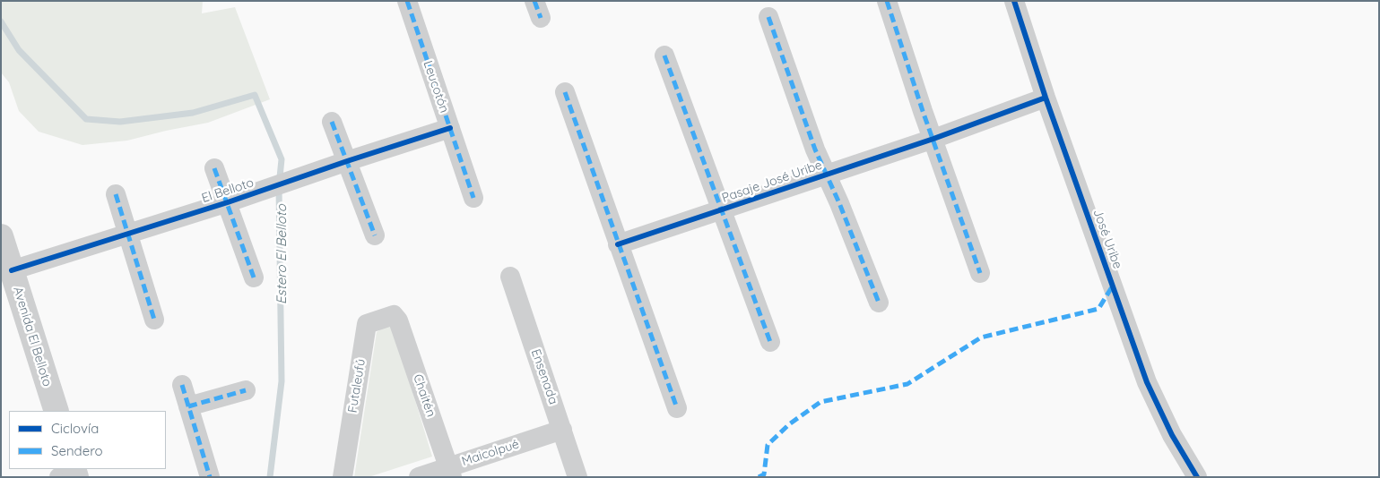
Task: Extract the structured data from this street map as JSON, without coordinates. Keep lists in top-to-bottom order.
{
  "streets": {
    "street": [
      "Leucotón",
      "Pasaje José Uribe",
      "El Belloto",
      "José Uribe",
      "Avenida El Belloto",
      "Ensenada",
      "Futaleufú",
      "Chaitén",
      "Maicolpué"
    ]
  },
  "crossings": [
    ["Leucotón", "El Belloto"],
    ["Pasaje José Uribe", "José Uribe"],
    ["El Belloto", "Avenida El Belloto"],
    ["Ensenada", "Maicolpué"],
    ["Futaleufú", "Chaitén"],
    ["Chaitén", "Maicolpué"]
  ],
  "water": ["Estero El Belloto"],
  "legend": ["Ciclovía", "Sendero"]
}
